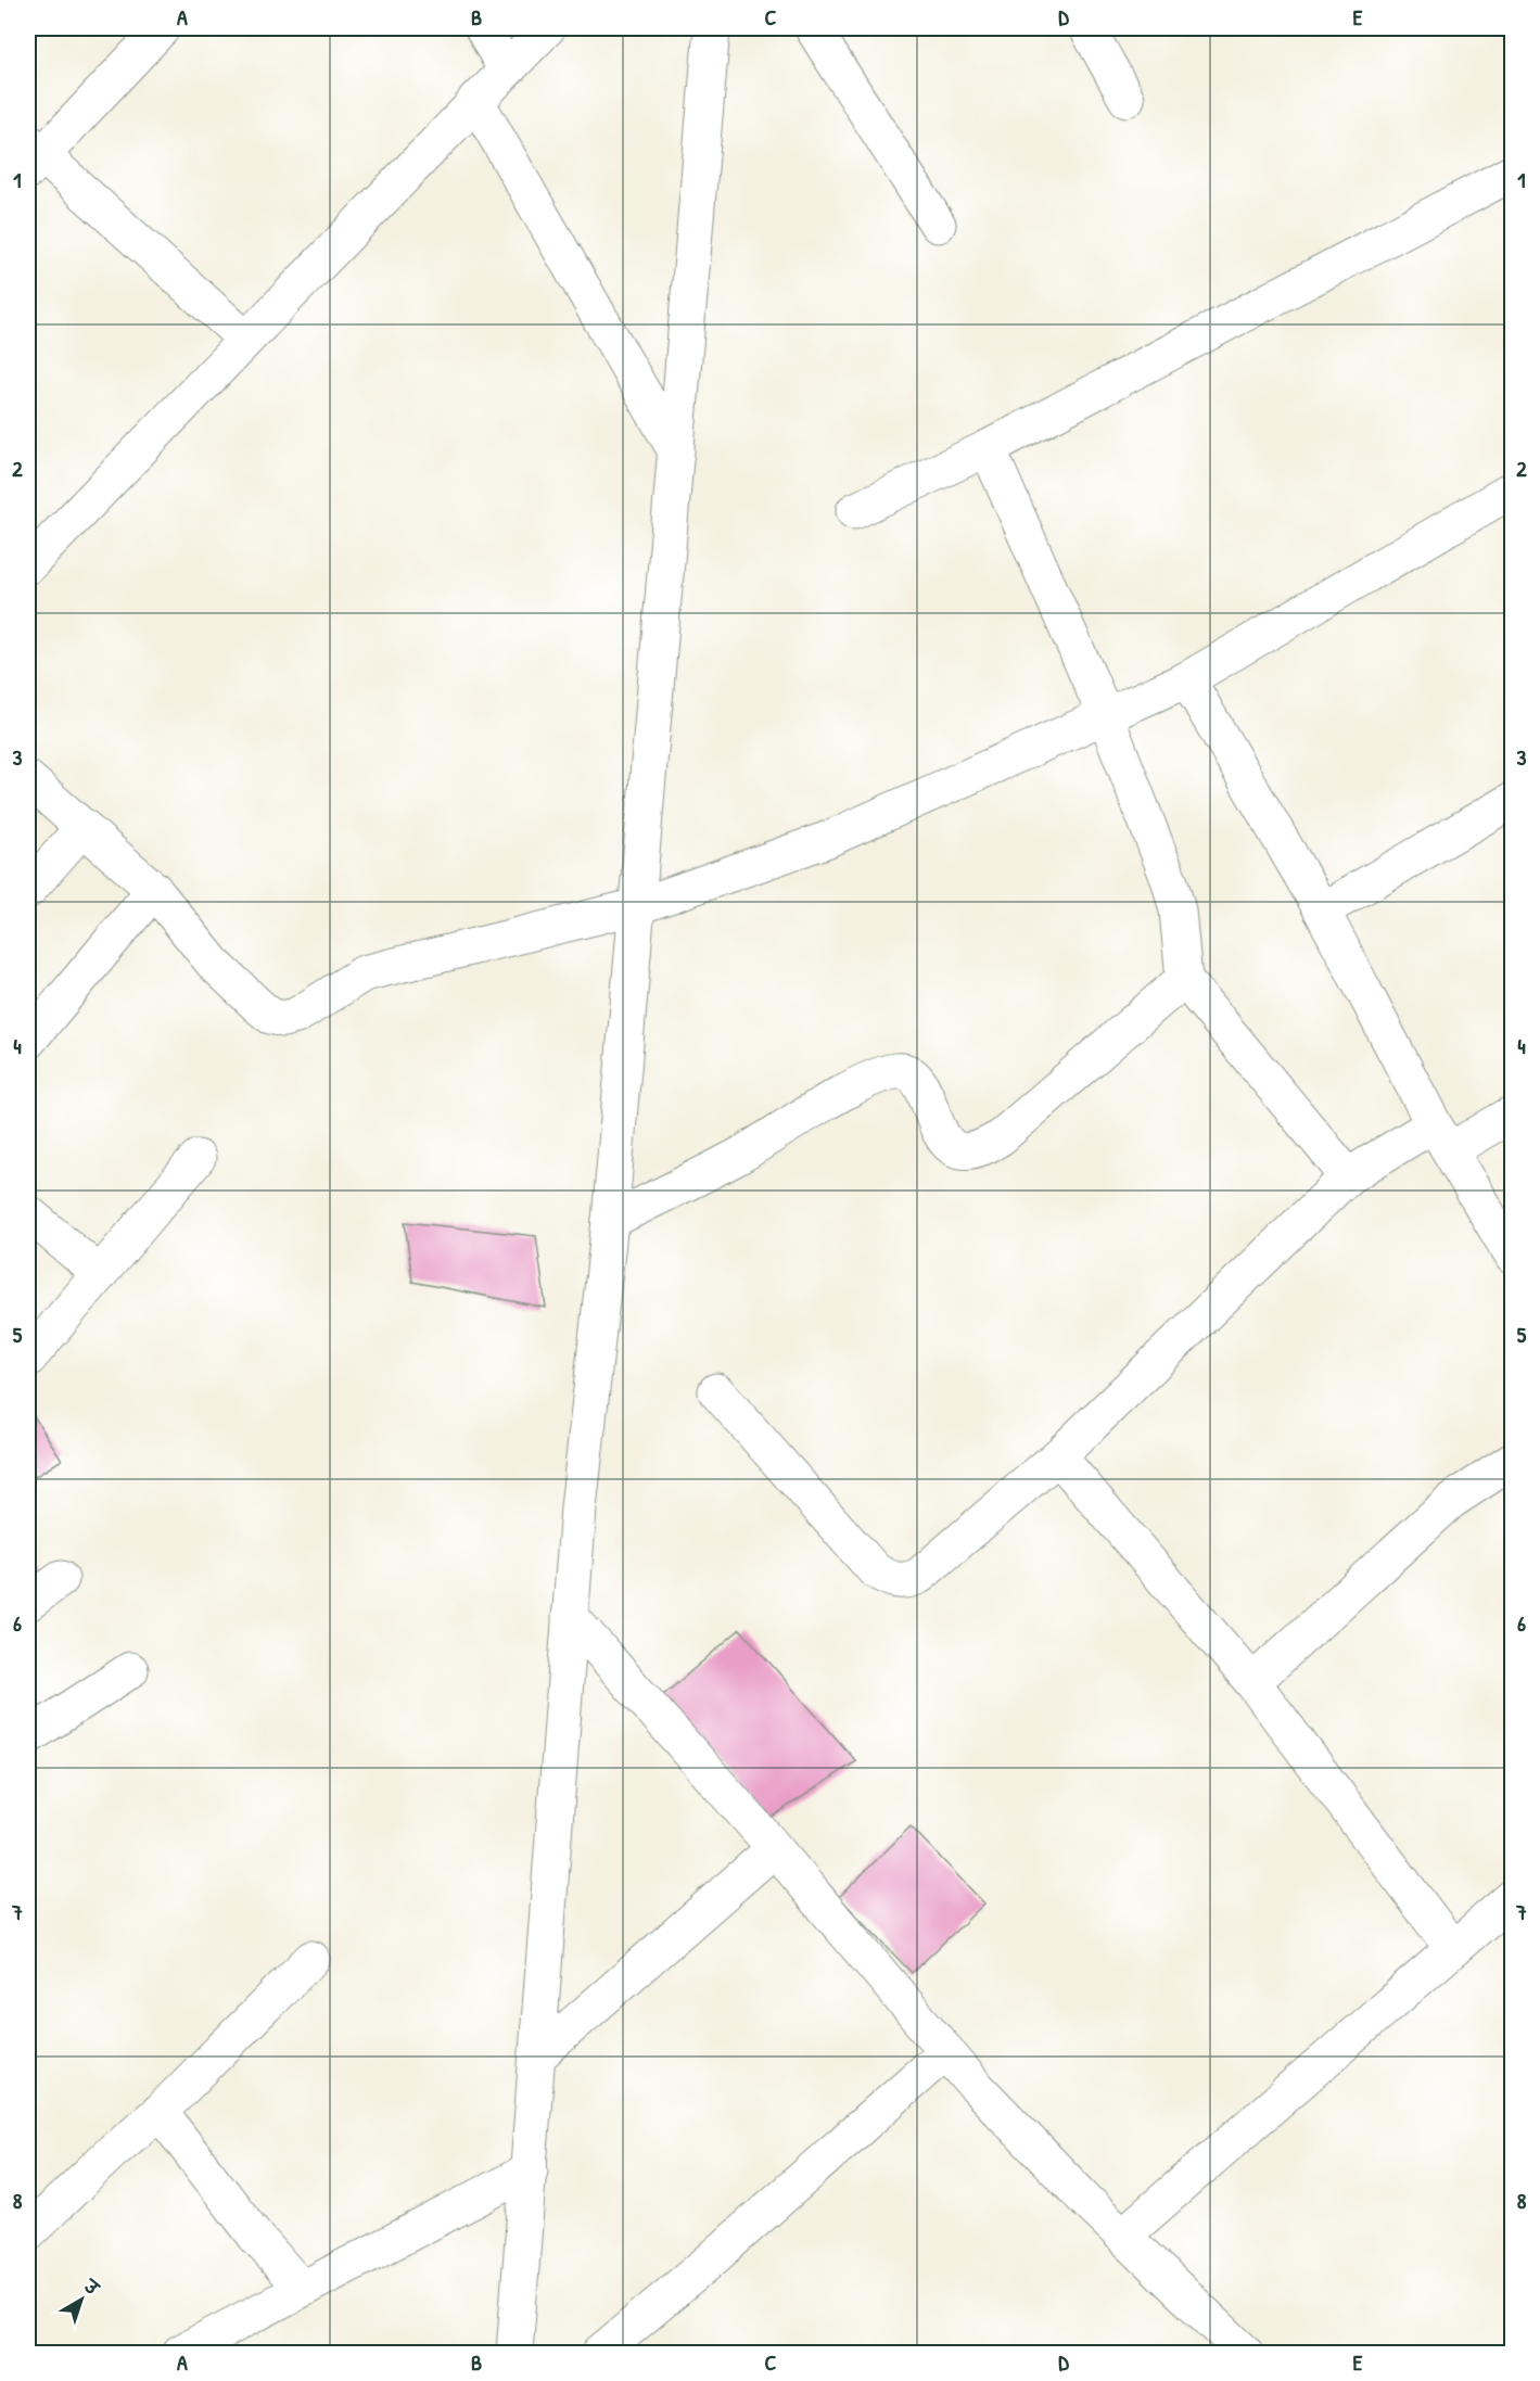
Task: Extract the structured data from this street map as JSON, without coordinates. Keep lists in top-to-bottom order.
{
  "north": "top right",
  "grid": {
    "columns": [
      "A",
      "B",
      "C",
      "D",
      "E"
    ],
    "rows": [
      "1",
      "2",
      "3",
      "4",
      "5",
      "6",
      "7",
      "8"
    ]
  }
}
